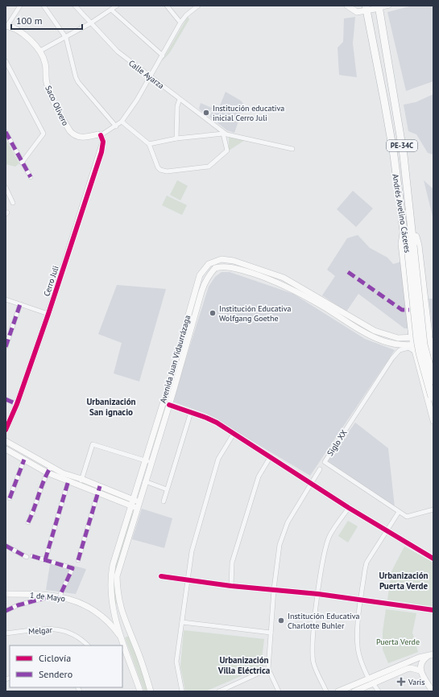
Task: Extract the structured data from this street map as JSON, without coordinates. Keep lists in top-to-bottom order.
{
  "streets": {
    "highway": ["PE-34C", "Andrés Avelino Cáceres"],
    "main road": [
      "Saco Olivero",
      "Cerro Juli",
      "Avenida Juan Vidaurrázaga",
      "1 de Mayo"
    ],
    "street": ["Calle Ayarza", "Siglo XX", "Melgar"]
  },
  "crossings": [
    ["Saco Olivero", "Cerro Juli"],
    ["Avenida Juan Vidaurrázaga", "Siglo XX"],
    ["Avenida Juan Vidaurrázaga", "1 de Mayo"]
  ],
  "districts": ["Urbanización San ignacio", "Urbanización Puerta Verde", "Urbanización Villa Eléctrica"],
  "parks": ["Puerta Verde"],
  "places": {
    "other": ["Institución educativa inicial Cerro Juli", "Institución Educativa Wolfgang Goethe", "Institución Educativa Charlotte Buhler"],
    "health": ["Varis"]
  },
  "legend": ["Ciclovía", "Sendero"],
  "scale_bar": "100 m"
}
